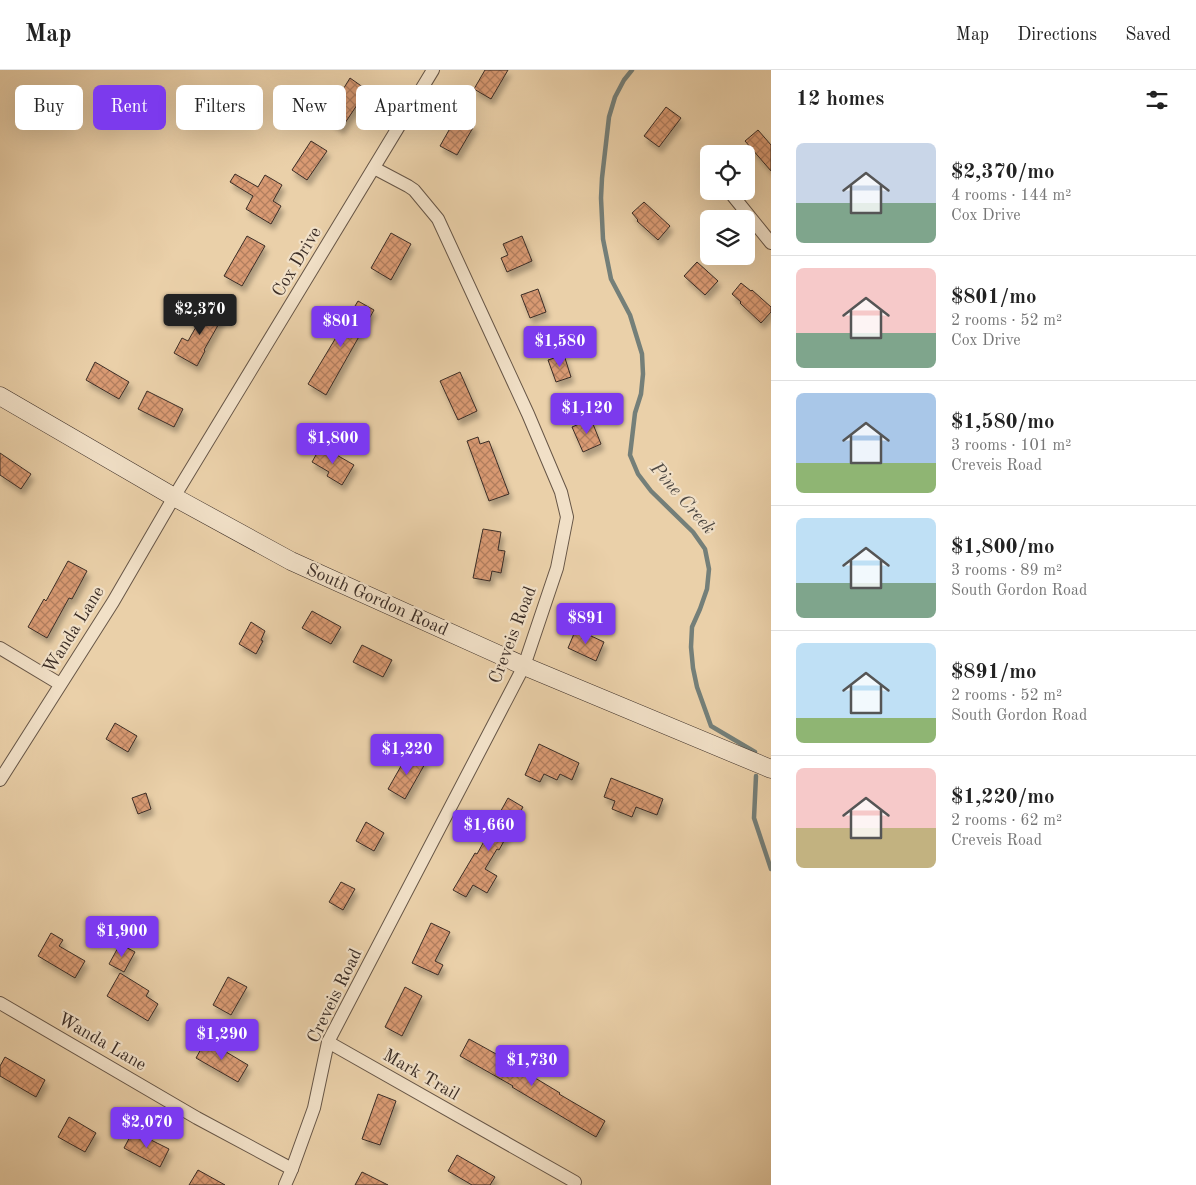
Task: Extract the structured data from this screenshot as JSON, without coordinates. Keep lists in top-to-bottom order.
{
  "streets": {
    "street": [
      "Cox Drive",
      "South Gordon Road",
      "Wanda Lane",
      "Creveis Road",
      "Mark Trail"
    ]
  },
  "crossings": [
    ["Cox Drive", "South Gordon Road"],
    ["Cox Drive", "Wanda Lane"],
    ["Cox Drive", "Creveis Road"],
    ["South Gordon Road", "Wanda Lane"],
    ["South Gordon Road", "Creveis Road"],
    ["Wanda Lane", "Creveis Road"],
    ["Creveis Road", "Mark Trail"]
  ],
  "water": ["Pine Creek"],
  "page": {
    "header": "Map",
    "nav": ["Map", "Directions", "Saved"],
    "heading": "12 homes",
    "chip": [
      "Buy",
      "Rent",
      "Filters",
      "New",
      "Apartment"
    ],
    "list": [
      {
        "name": "$2,370/mo",
        "note": "4 rooms · 144 m² · Cox Drive"
      },
      {
        "name": "$801/mo",
        "note": "2 rooms · 52 m² · Cox Drive"
      },
      {
        "name": "$1,580/mo",
        "note": "3 rooms · 101 m² · Creveis Road"
      },
      {
        "name": "$1,800/mo",
        "note": "3 rooms · 89 m² · South Gordon Road"
      },
      {
        "name": "$891/mo",
        "note": "2 rooms · 52 m² · South Gordon Road"
      },
      {
        "name": "$1,220/mo",
        "note": "2 rooms · 62 m² · Creveis Road"
      }
    ],
    "price": [
      "$2,370",
      "$801",
      "$1,580",
      "$1,120",
      "$1,800",
      "$891",
      "$1,220",
      "$1,660",
      "$1,900",
      "$1,290",
      "$1,730",
      "$2,070"
    ]
  }
}
